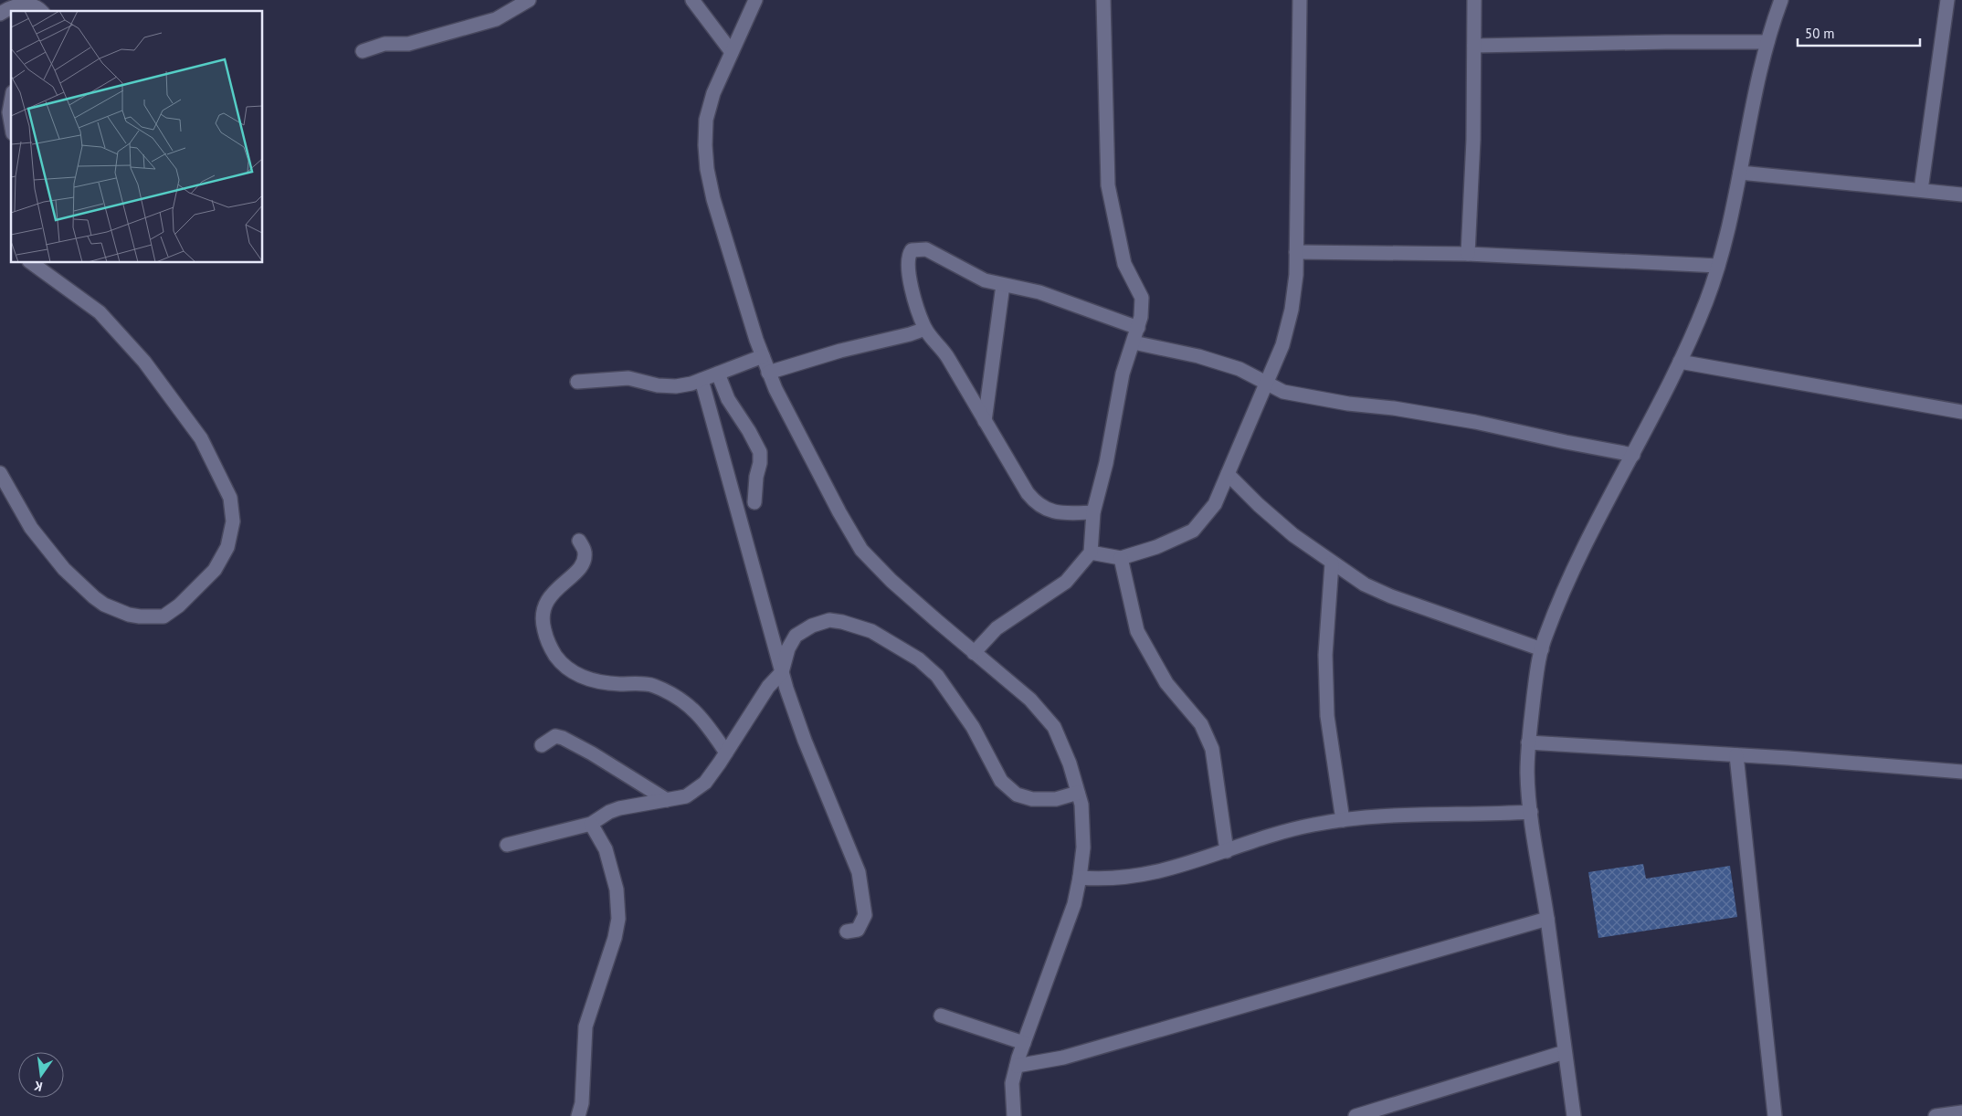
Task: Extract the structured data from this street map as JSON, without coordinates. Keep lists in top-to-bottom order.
{
  "scale_bar": "50 m",
  "north": "bottom"
}
